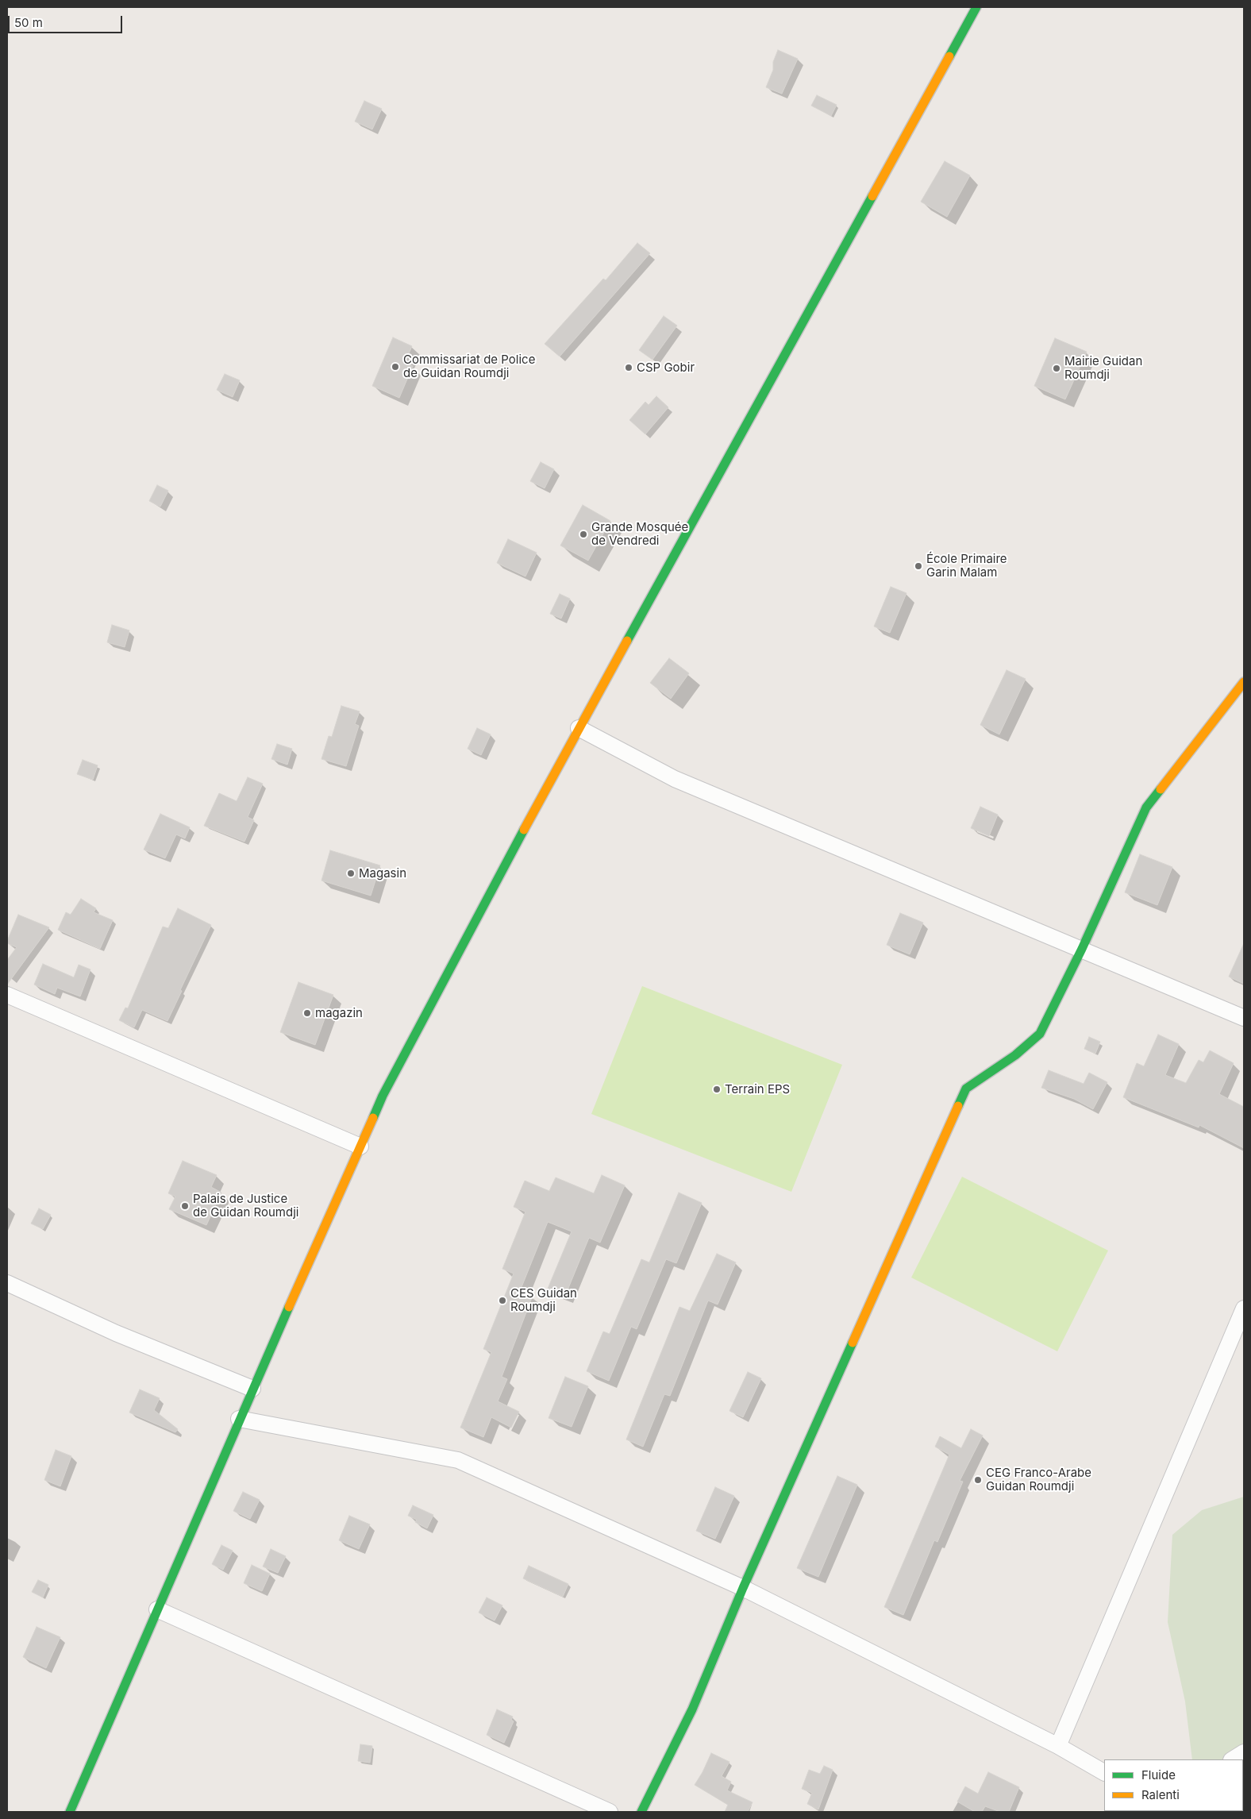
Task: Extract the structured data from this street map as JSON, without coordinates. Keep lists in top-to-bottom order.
{
  "places": [
    "Commissariat de Police de Guidan Roumdji",
    "CSP Gobir",
    "Mairie Guidan Roumdji",
    "Grande Mosquée de Vendredi",
    "École Primaire Garin Malam",
    "Magasin",
    "magazin",
    "Terrain EPS",
    "Palais de Justice de Guidan Roumdji",
    "CES Guidan Roumdji",
    "CEG Franco-Arabe Guidan Roumdji"
  ],
  "legend": ["Fluide", "Ralenti"],
  "scale_bar": "50 m"
}
